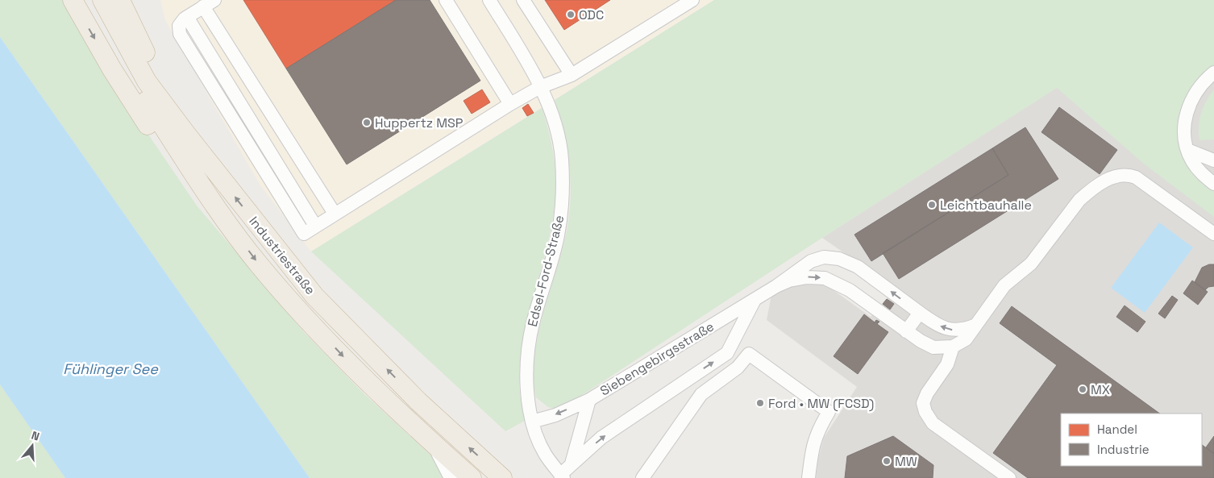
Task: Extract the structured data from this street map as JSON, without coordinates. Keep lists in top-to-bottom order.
{
  "streets": {
    "highway": ["Industriestraße"],
    "street": ["Edsel-Ford-Straße", "Siebengebirgsstraße"]
  },
  "crossings": [
    ["Edsel-Ford-Straße", "Siebengebirgsstraße"]
  ],
  "water": ["Fühlinger See"],
  "places": [
    "ODC",
    "Huppertz MSP",
    "Leichtbauhalle",
    "MX",
    "Ford • MW (FCSD)",
    "MW"
  ],
  "legend": ["Handel", "Industrie"],
  "north": "top"
}
